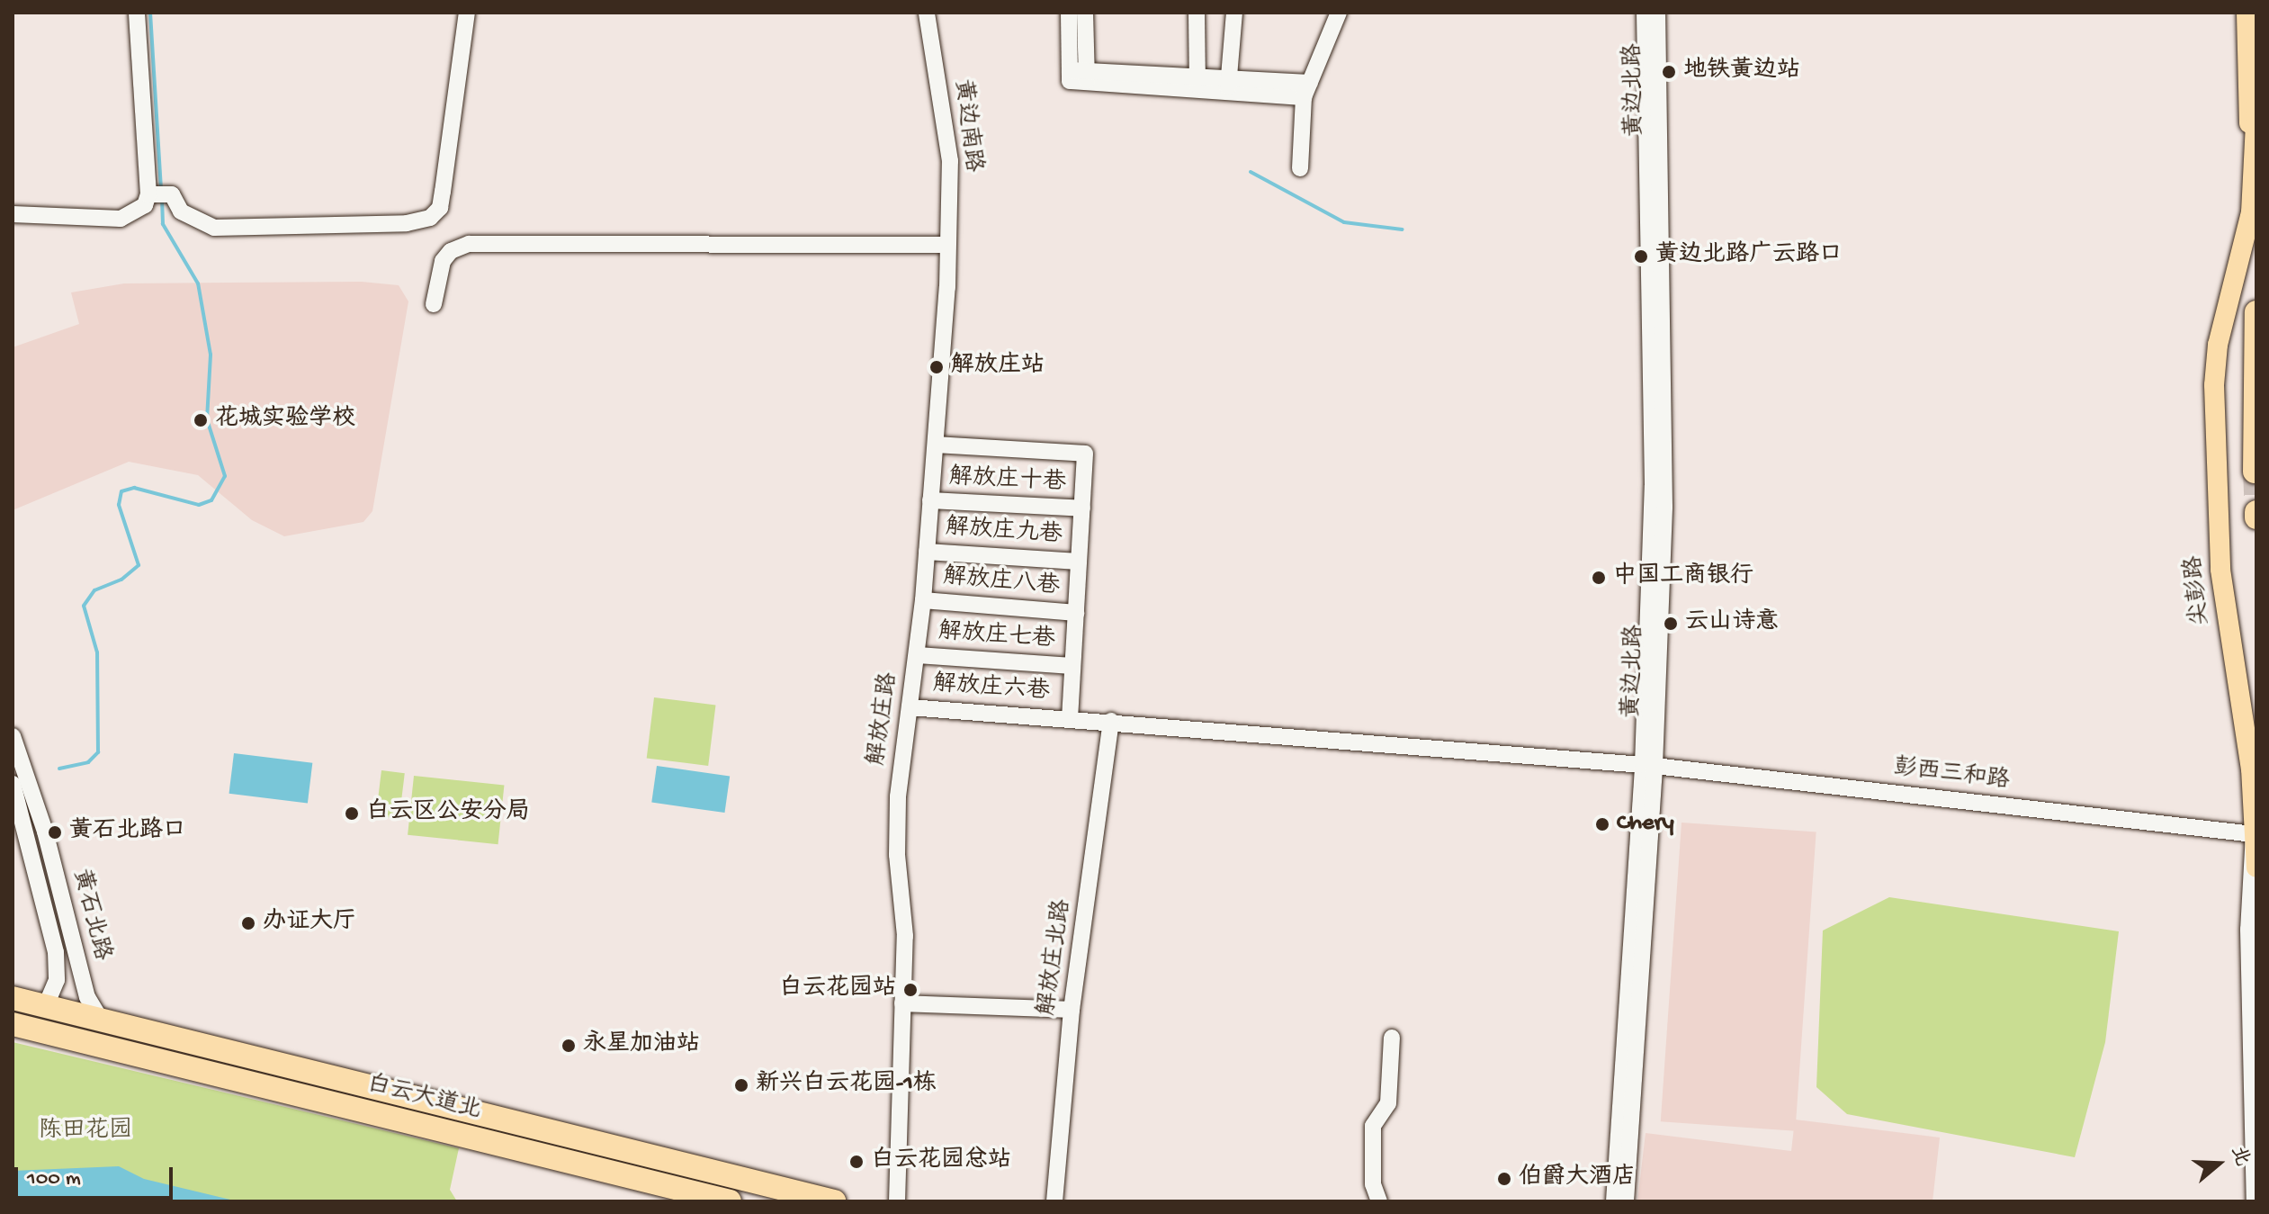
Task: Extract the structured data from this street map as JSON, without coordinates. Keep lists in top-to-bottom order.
{
  "streets": {
    "highway": ["白云大道北"],
    "main road": ["尖彭路"],
    "street": [
      "黄边北路",
      "黄边南路",
      "解放庄十巷",
      "解放庄九巷",
      "解放庄八巷",
      "解放庄七巷",
      "解放庄六巷",
      "解放庄路",
      "彭西三和路",
      "黄石北路",
      "解放庄北路"
    ]
  },
  "crossings": [
    ["黄边北路", "彭西三和路"],
    ["黄边南路", "解放庄路"],
    ["解放庄十巷", "解放庄路"],
    ["解放庄九巷", "解放庄路"],
    ["解放庄八巷", "解放庄路"],
    ["尖彭路", "彭西三和路"],
    ["解放庄七巷", "解放庄路"],
    ["解放庄六巷", "解放庄路"],
    ["解放庄六巷", "彭西三和路"],
    ["解放庄六巷", "解放庄北路"],
    ["彭西三和路", "解放庄北路"],
    ["黄石北路", "白云大道北"]
  ],
  "parks": ["陈田花园"],
  "places": [
    "地铁黄边站",
    "黄边北路广云路口",
    "解放庄站",
    "花城实验学校",
    "中国工商银行",
    "云山诗意",
    "白云区公安分局",
    "Chery",
    "黄石北路口",
    "办证大厅",
    "白云花园站",
    "永星加油站",
    "新兴白云花园-1栋",
    "白云花园总站",
    "伯爵大酒店"
  ],
  "scale_bar": "100 m",
  "north": "right"
}
